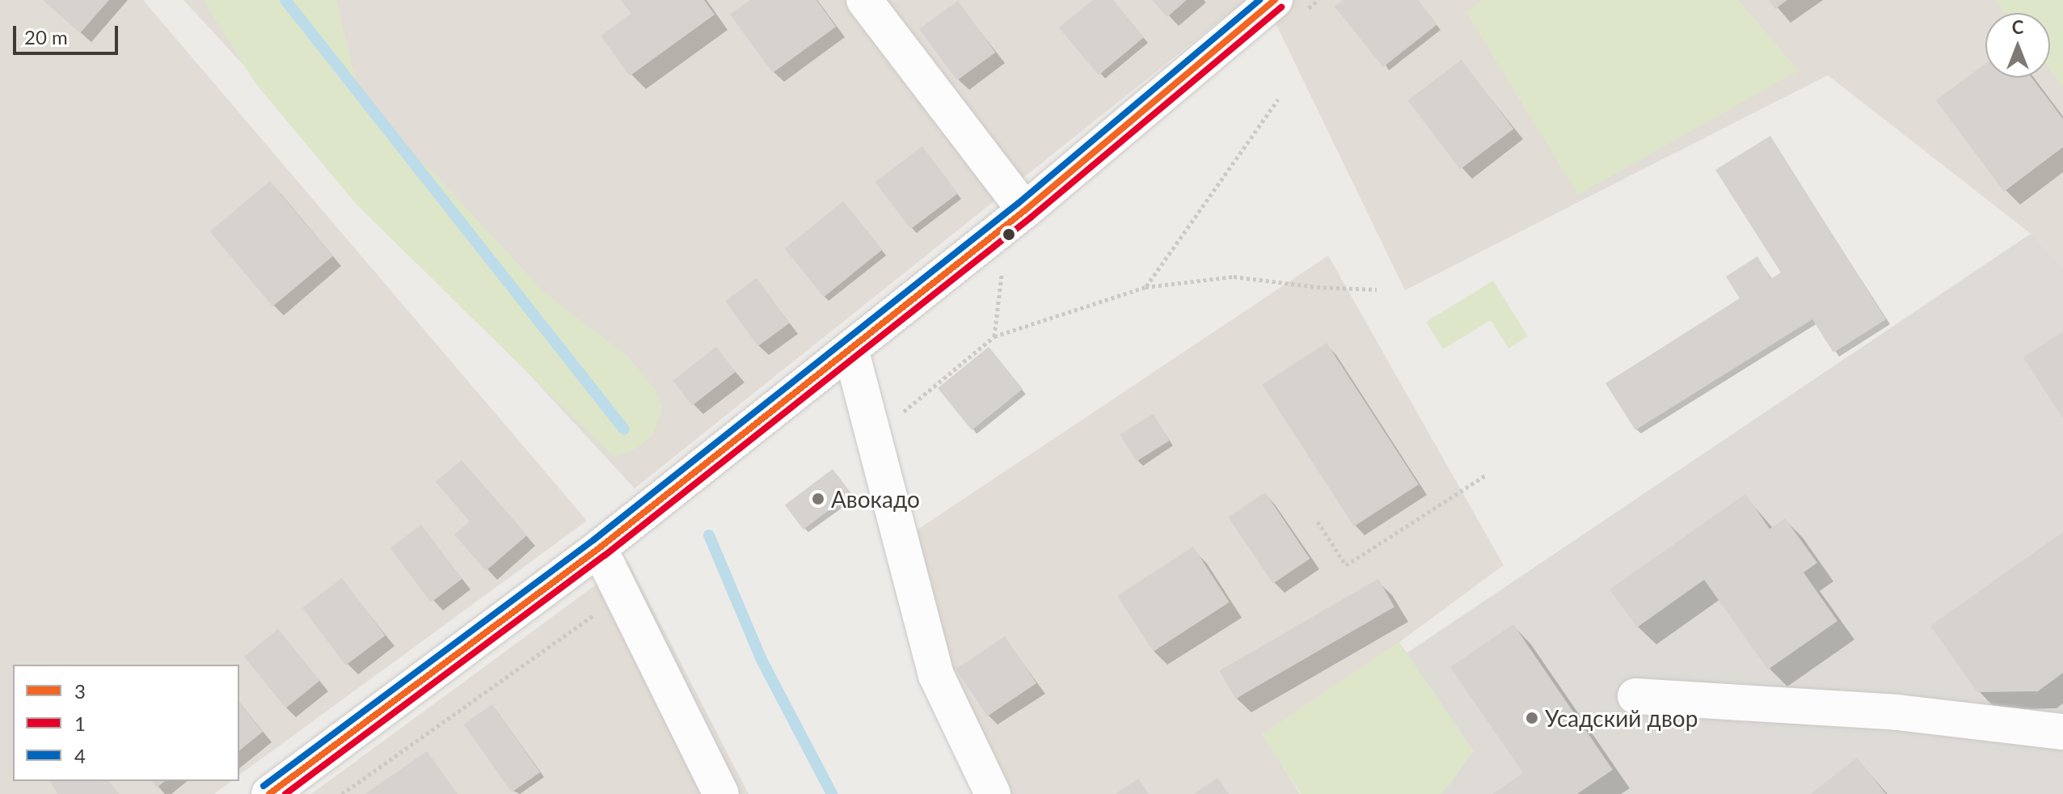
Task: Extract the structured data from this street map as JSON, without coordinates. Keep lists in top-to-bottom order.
{
  "places": ["Авокадо", "Усадский двор"],
  "lines": ["transit line 3", "transit line 4", "transit line 1"],
  "legend": ["3", "1", "4"],
  "scale_bar": "20 m",
  "north": "top"
}
